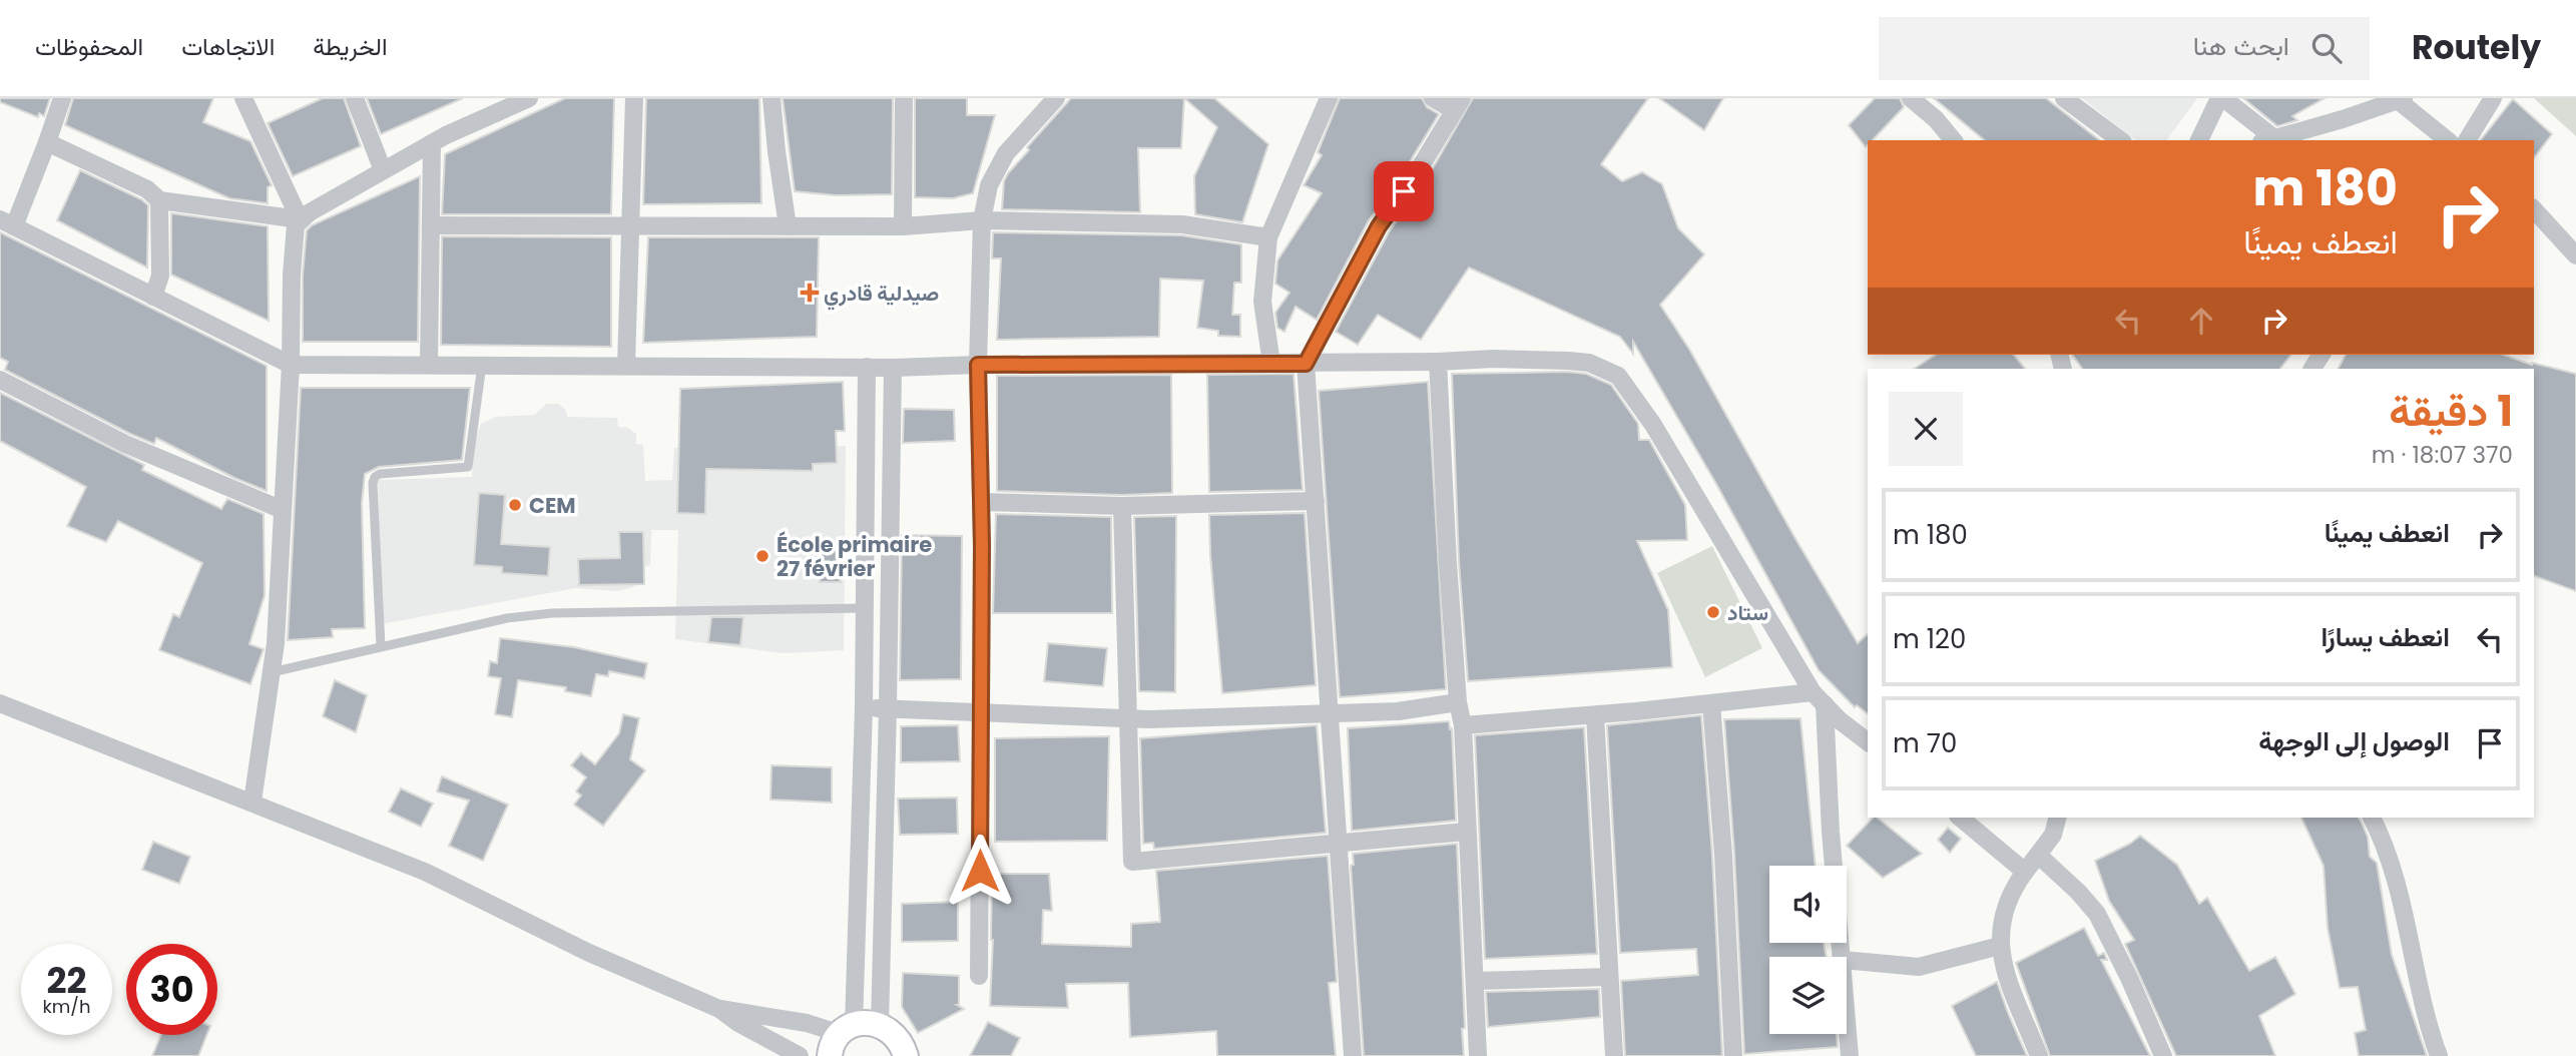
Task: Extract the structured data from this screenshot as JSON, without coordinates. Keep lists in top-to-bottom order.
{
  "places": {
    "health": ["صيدلية قادري"],
    "other": ["CEM", "École primaire 27 février", "ستاد"]
  },
  "page": {
    "header": "Routely",
    "search": "ابحث هنا",
    "nav": ["الخريطة", "الاتجاهات", "المحفوظات"],
    "turn": ["180 m", "انعطف يمينًا"],
    "heading": ["1 دقيقة", "370 m · 18:07"],
    "list": [
      {
        "name": "انعطف يمينًا",
        "value": "180 m"
      },
      {
        "name": "انعطف يسارًا",
        "value": "120 m"
      },
      {
        "name": "الوصول إلى الوجهة",
        "value": "70 m"
      }
    ],
    "speed": "22 km/h",
    "limit": "30"
  }
}
